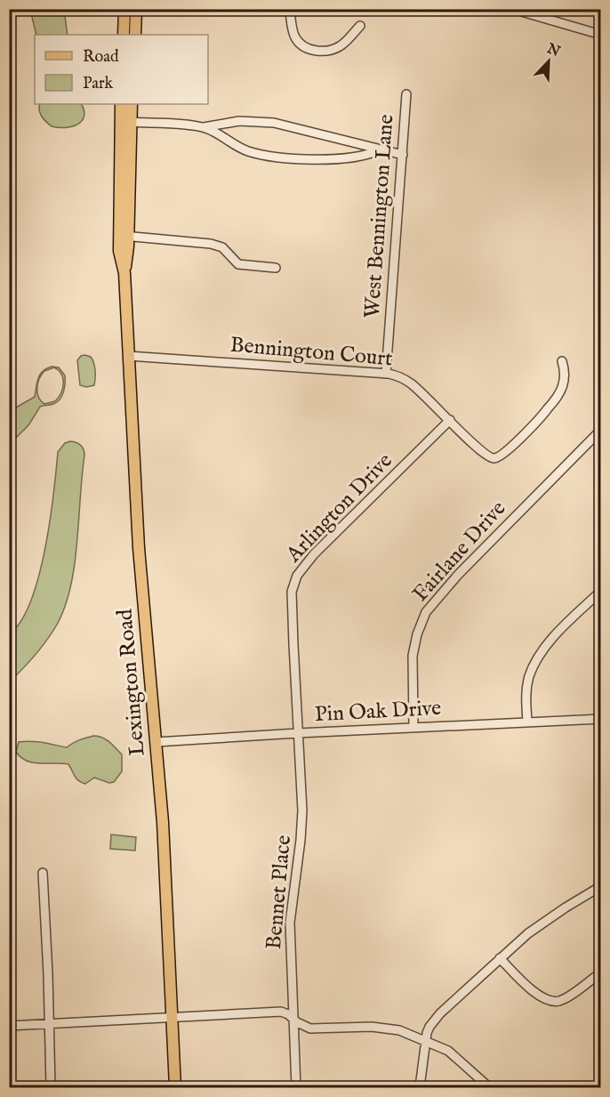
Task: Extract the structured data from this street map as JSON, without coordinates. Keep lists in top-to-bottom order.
{
  "streets": {
    "main road": ["Lexington Road"],
    "street": [
      "West Bennington Lane",
      "Bennington Court",
      "Arlington Drive",
      "Fairlane Drive",
      "Pin Oak Drive",
      "Bennet Place"
    ]
  },
  "crossings": [
    ["West Bennington Lane", "Bennington Court"],
    ["Bennington Court", "Arlington Drive"],
    ["Bennington Court", "Lexington Road"],
    ["Arlington Drive", "Pin Oak Drive"],
    ["Arlington Drive", "Bennet Place"],
    ["Fairlane Drive", "Pin Oak Drive"],
    ["Lexington Road", "Pin Oak Drive"],
    ["Pin Oak Drive", "Bennet Place"]
  ],
  "legend": ["Road", "Park"],
  "north": "top right"
}
